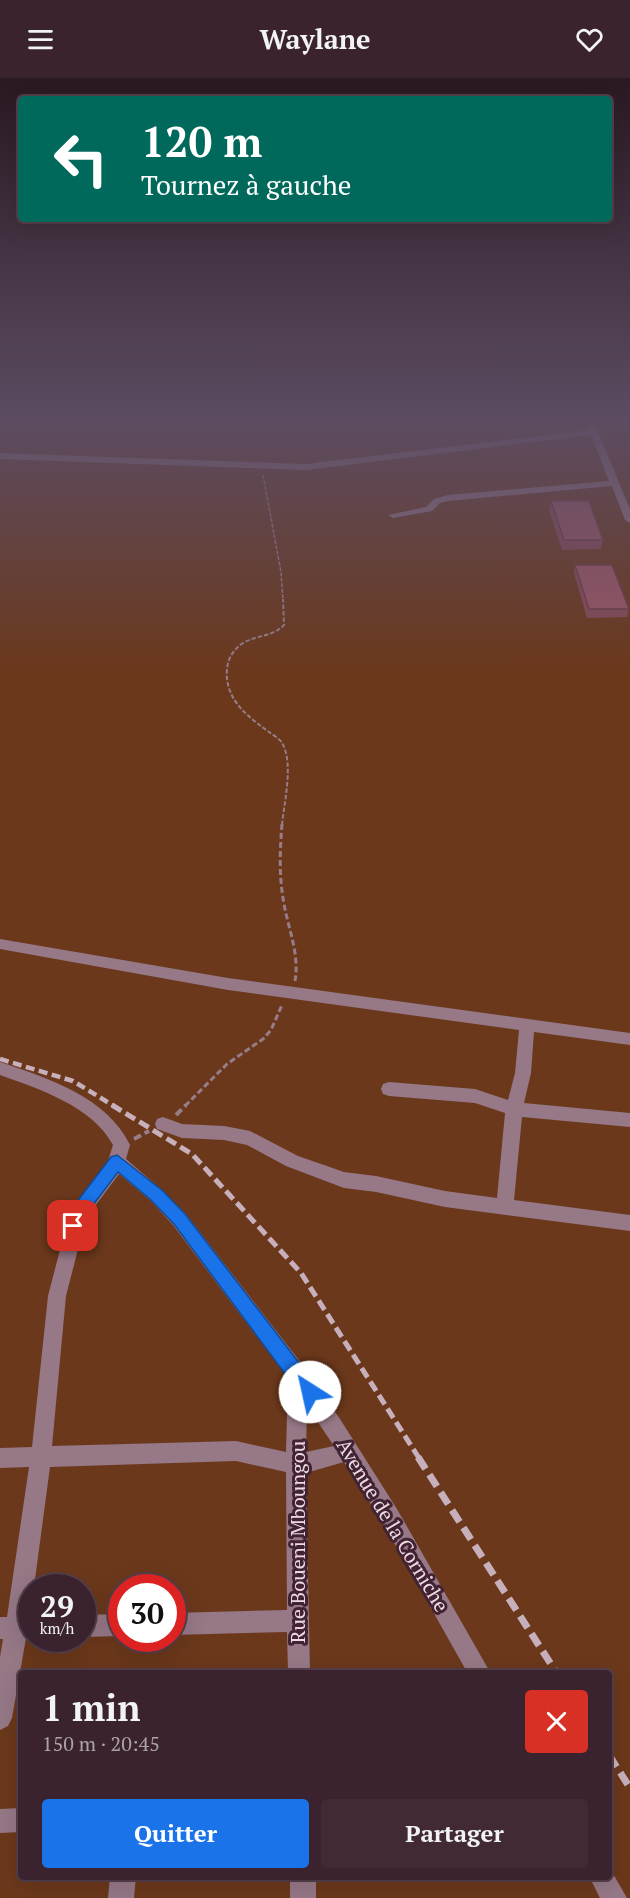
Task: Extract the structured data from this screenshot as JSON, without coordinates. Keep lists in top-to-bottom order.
{
  "streets": {
    "street": ["Avenue de la Corniche", "Rue Boueni Mboungou"]
  },
  "crossings": [
    ["Avenue de la Corniche", "Rue Boueni Mboungou"]
  ],
  "page": {
    "header": "Waylane",
    "turn": ["120 m", "Tournez à gauche"],
    "speed": "29 km/h",
    "limit": "30",
    "heading": ["1 min", "150 m · 20:45"],
    "buttons": ["Quitter", "Partager"]
  }
}
